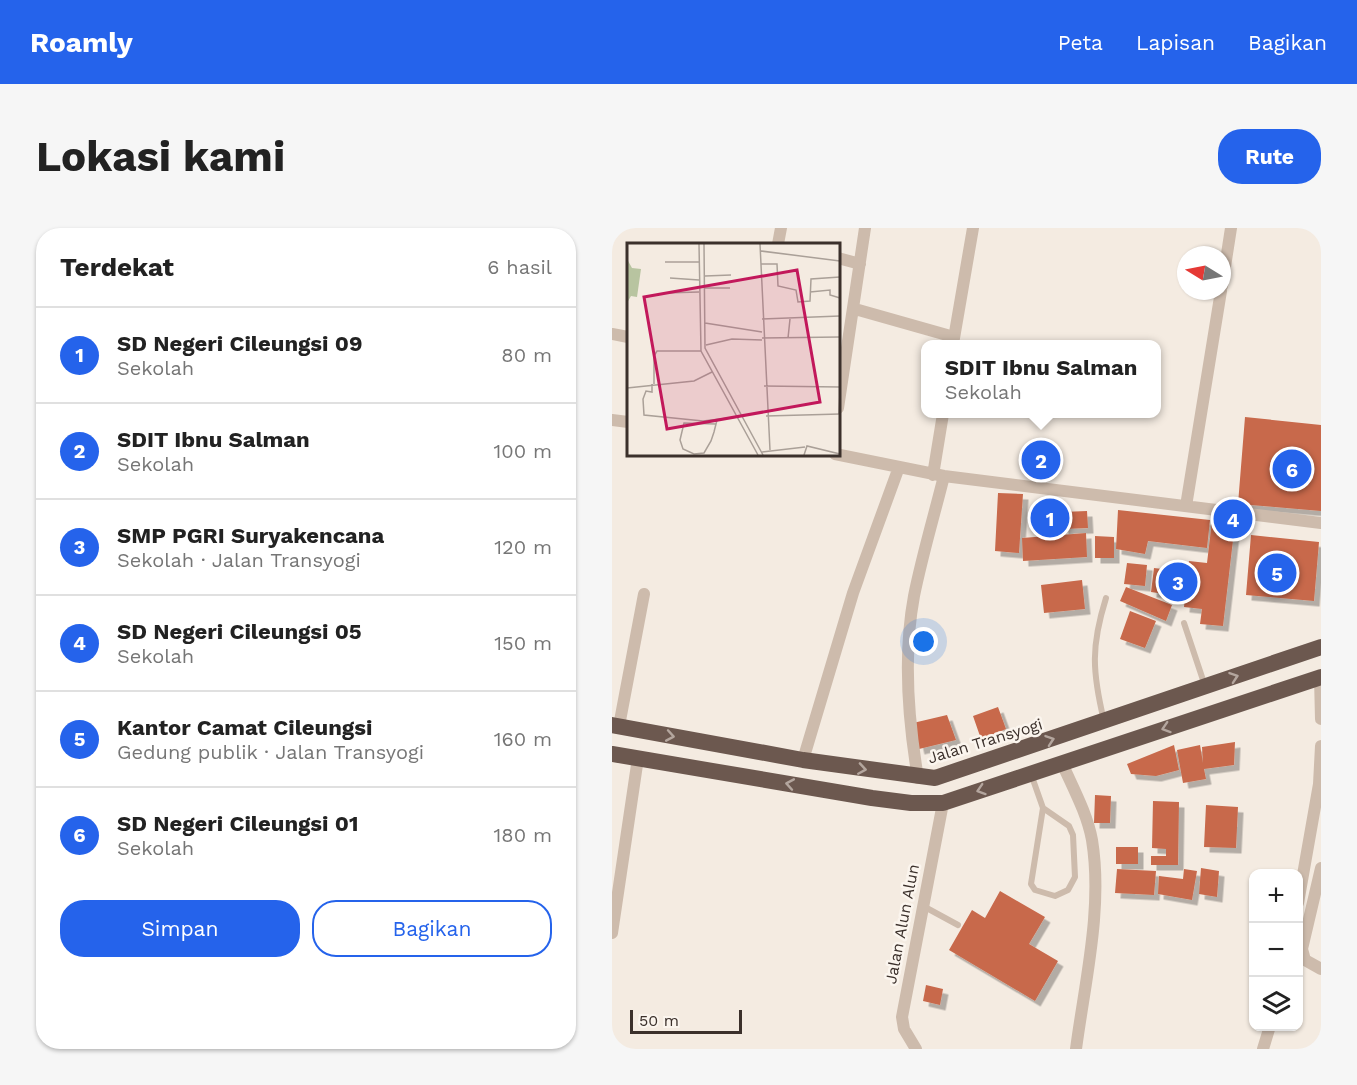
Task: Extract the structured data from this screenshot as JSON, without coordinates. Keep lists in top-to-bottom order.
{
  "streets": {
    "highway": ["Jalan Transyogi"],
    "street": ["Jalan Alun Alun"]
  },
  "scale_bar": "50 m",
  "north": "left",
  "page": {
    "header": "Roamly",
    "nav": ["Peta", "Lapisan", "Bagikan"],
    "buttons": [
      "Rute",
      ["Simpan", "Bagikan"]
    ],
    "title": "Lokasi kami",
    "heading": ["Terdekat", "6 hasil"],
    "list": [
      {
        "mark": "1",
        "name": "SD Negeri Cileungsi 09",
        "note": "Sekolah",
        "value": "80 m"
      },
      {
        "mark": "2",
        "name": "SDIT Ibnu Salman",
        "note": "Sekolah",
        "value": "100 m"
      },
      {
        "mark": "3",
        "name": "SMP PGRI Suryakencana",
        "note": "Sekolah · Jalan Transyogi",
        "value": "120 m"
      },
      {
        "mark": "4",
        "name": "SD Negeri Cileungsi 05",
        "note": "Sekolah",
        "value": "150 m"
      },
      {
        "mark": "5",
        "name": "Kantor Camat Cileungsi",
        "note": "Gedung publik · Jalan Transyogi",
        "value": "160 m"
      },
      {
        "mark": "6",
        "name": "SD Negeri Cileungsi 01",
        "note": "Sekolah",
        "value": "180 m"
      }
    ],
    "popup": ["SDIT Ibnu Salman", "Sekolah"],
    "pins": [
      "2",
      "6",
      "1",
      "4",
      "5",
      "3"
    ],
    "map_buttons": ["+", "−"],
    "scale": "50 m"
  }
}
